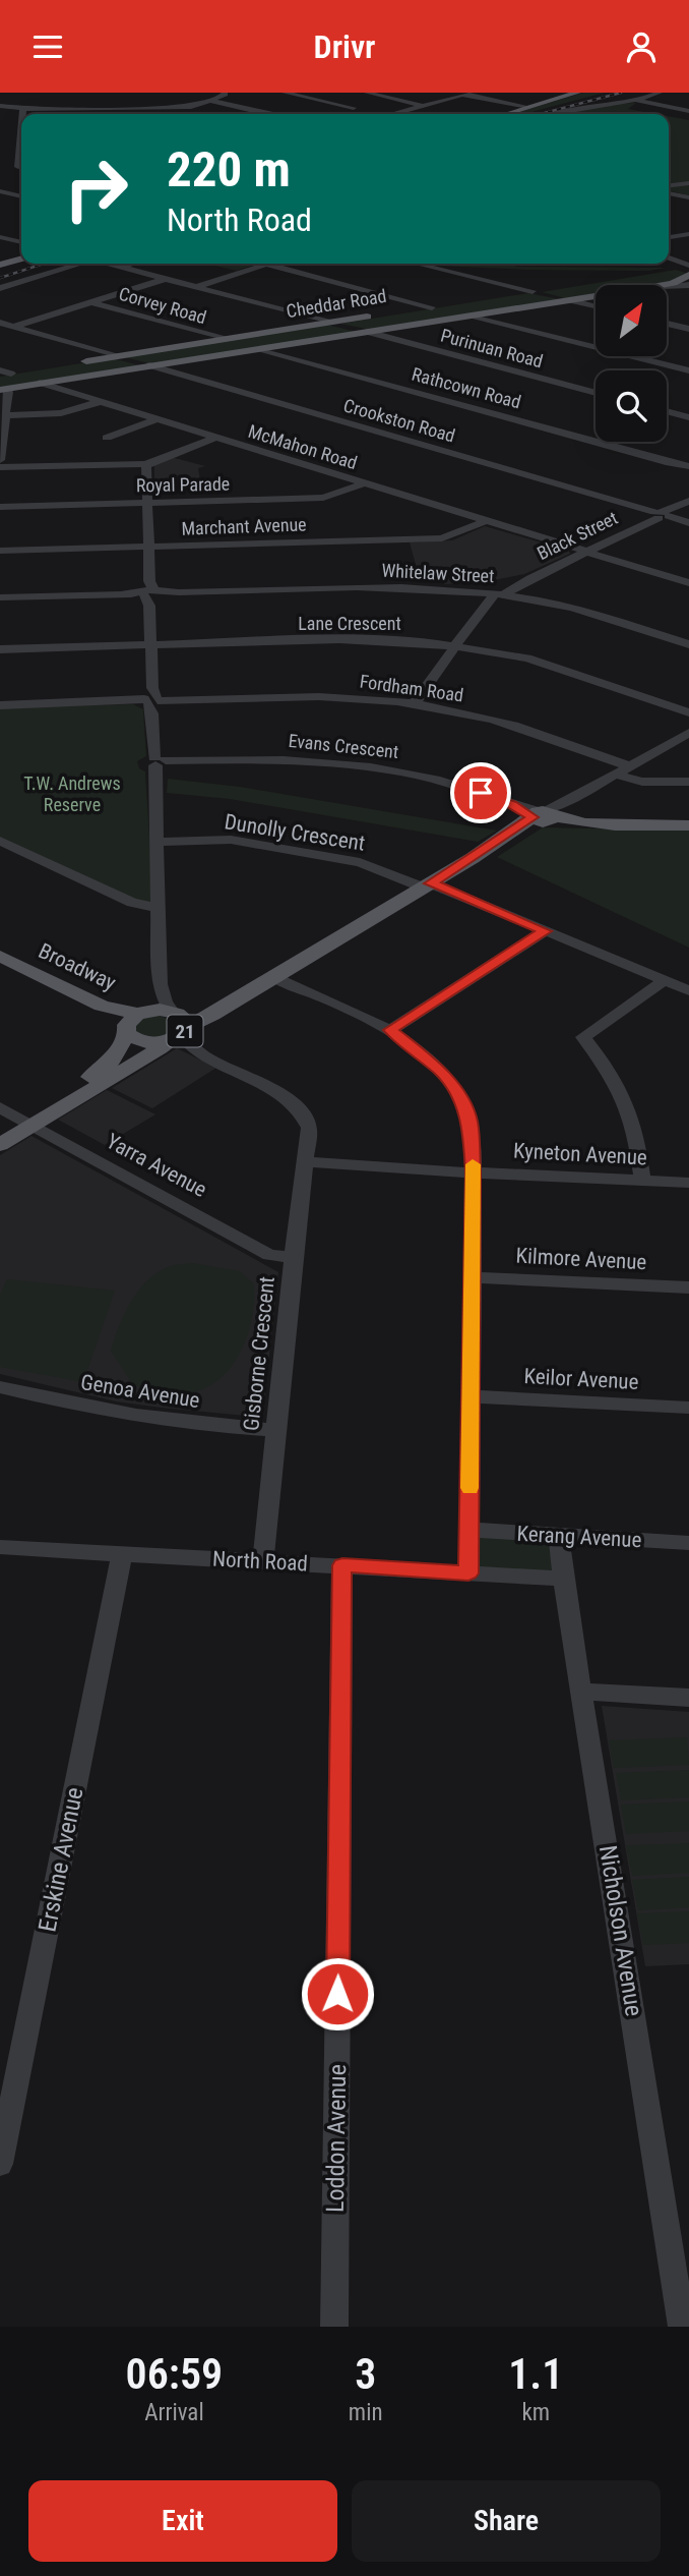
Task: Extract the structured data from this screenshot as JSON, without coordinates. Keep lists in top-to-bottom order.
{
  "streets": {
    "main road": ["Cheddar Road", "Broadway", "21"],
    "street": [
      "Corvey Road",
      "Purinuan Road",
      "Rathcown Road",
      "Crookston Road",
      "McMahon Road",
      "Royal Parade",
      "Marchant Avenue",
      "Black Street",
      "Whitelaw Street",
      "Lane Crescent",
      "Fordham Road",
      "Evans Crescent",
      "Dunolly Crescent",
      "Kyneton Avenue",
      "Yarra Avenue",
      "Kilmore Avenue",
      "Gisborne Crescent",
      "Keilor Avenue",
      "Genoa Avenue",
      "Kerang Avenue",
      "North Road",
      "Erskine Avenue",
      "Nicholson Avenue",
      "Loddon Avenue"
    ]
  },
  "crossings": [
    ["Cheddar Road", "Corvey Road"],
    ["Cheddar Road", "Purinuan Road"],
    ["Cheddar Road", "Rathcown Road"],
    ["Cheddar Road", "Crookston Road"],
    ["Cheddar Road", "McMahon Road"],
    ["Crookston Road", "Black Street"],
    ["McMahon Road", "Royal Parade"],
    ["McMahon Road", "Marchant Avenue"],
    ["McMahon Road", "Black Street"],
    ["Black Street", "Whitelaw Street"],
    ["Black Street", "Lane Crescent"],
    ["Black Street", "Fordham Road"],
    ["Broadway", "21"],
    ["21", "Yarra Avenue"],
    ["21", "Gisborne Crescent"],
    ["Kyneton Avenue", "Gisborne Crescent"],
    ["Yarra Avenue", "Gisborne Crescent"],
    ["Gisborne Crescent", "Genoa Avenue"],
    ["Gisborne Crescent", "North Road"],
    ["Kerang Avenue", "Nicholson Avenue"],
    ["North Road", "Erskine Avenue"],
    ["North Road", "Nicholson Avenue"],
    ["North Road", "Loddon Avenue"]
  ],
  "parks": ["T.W. Andrews Reserve"],
  "north": "top right",
  "page": {
    "header": "Drivr",
    "turn": ["220 m", "North Road"],
    "eta": [
      "06:59",
      "Arrival",
      "3",
      "min",
      "1.1",
      "km"
    ],
    "buttons": ["Exit", "Share"]
  }
}
